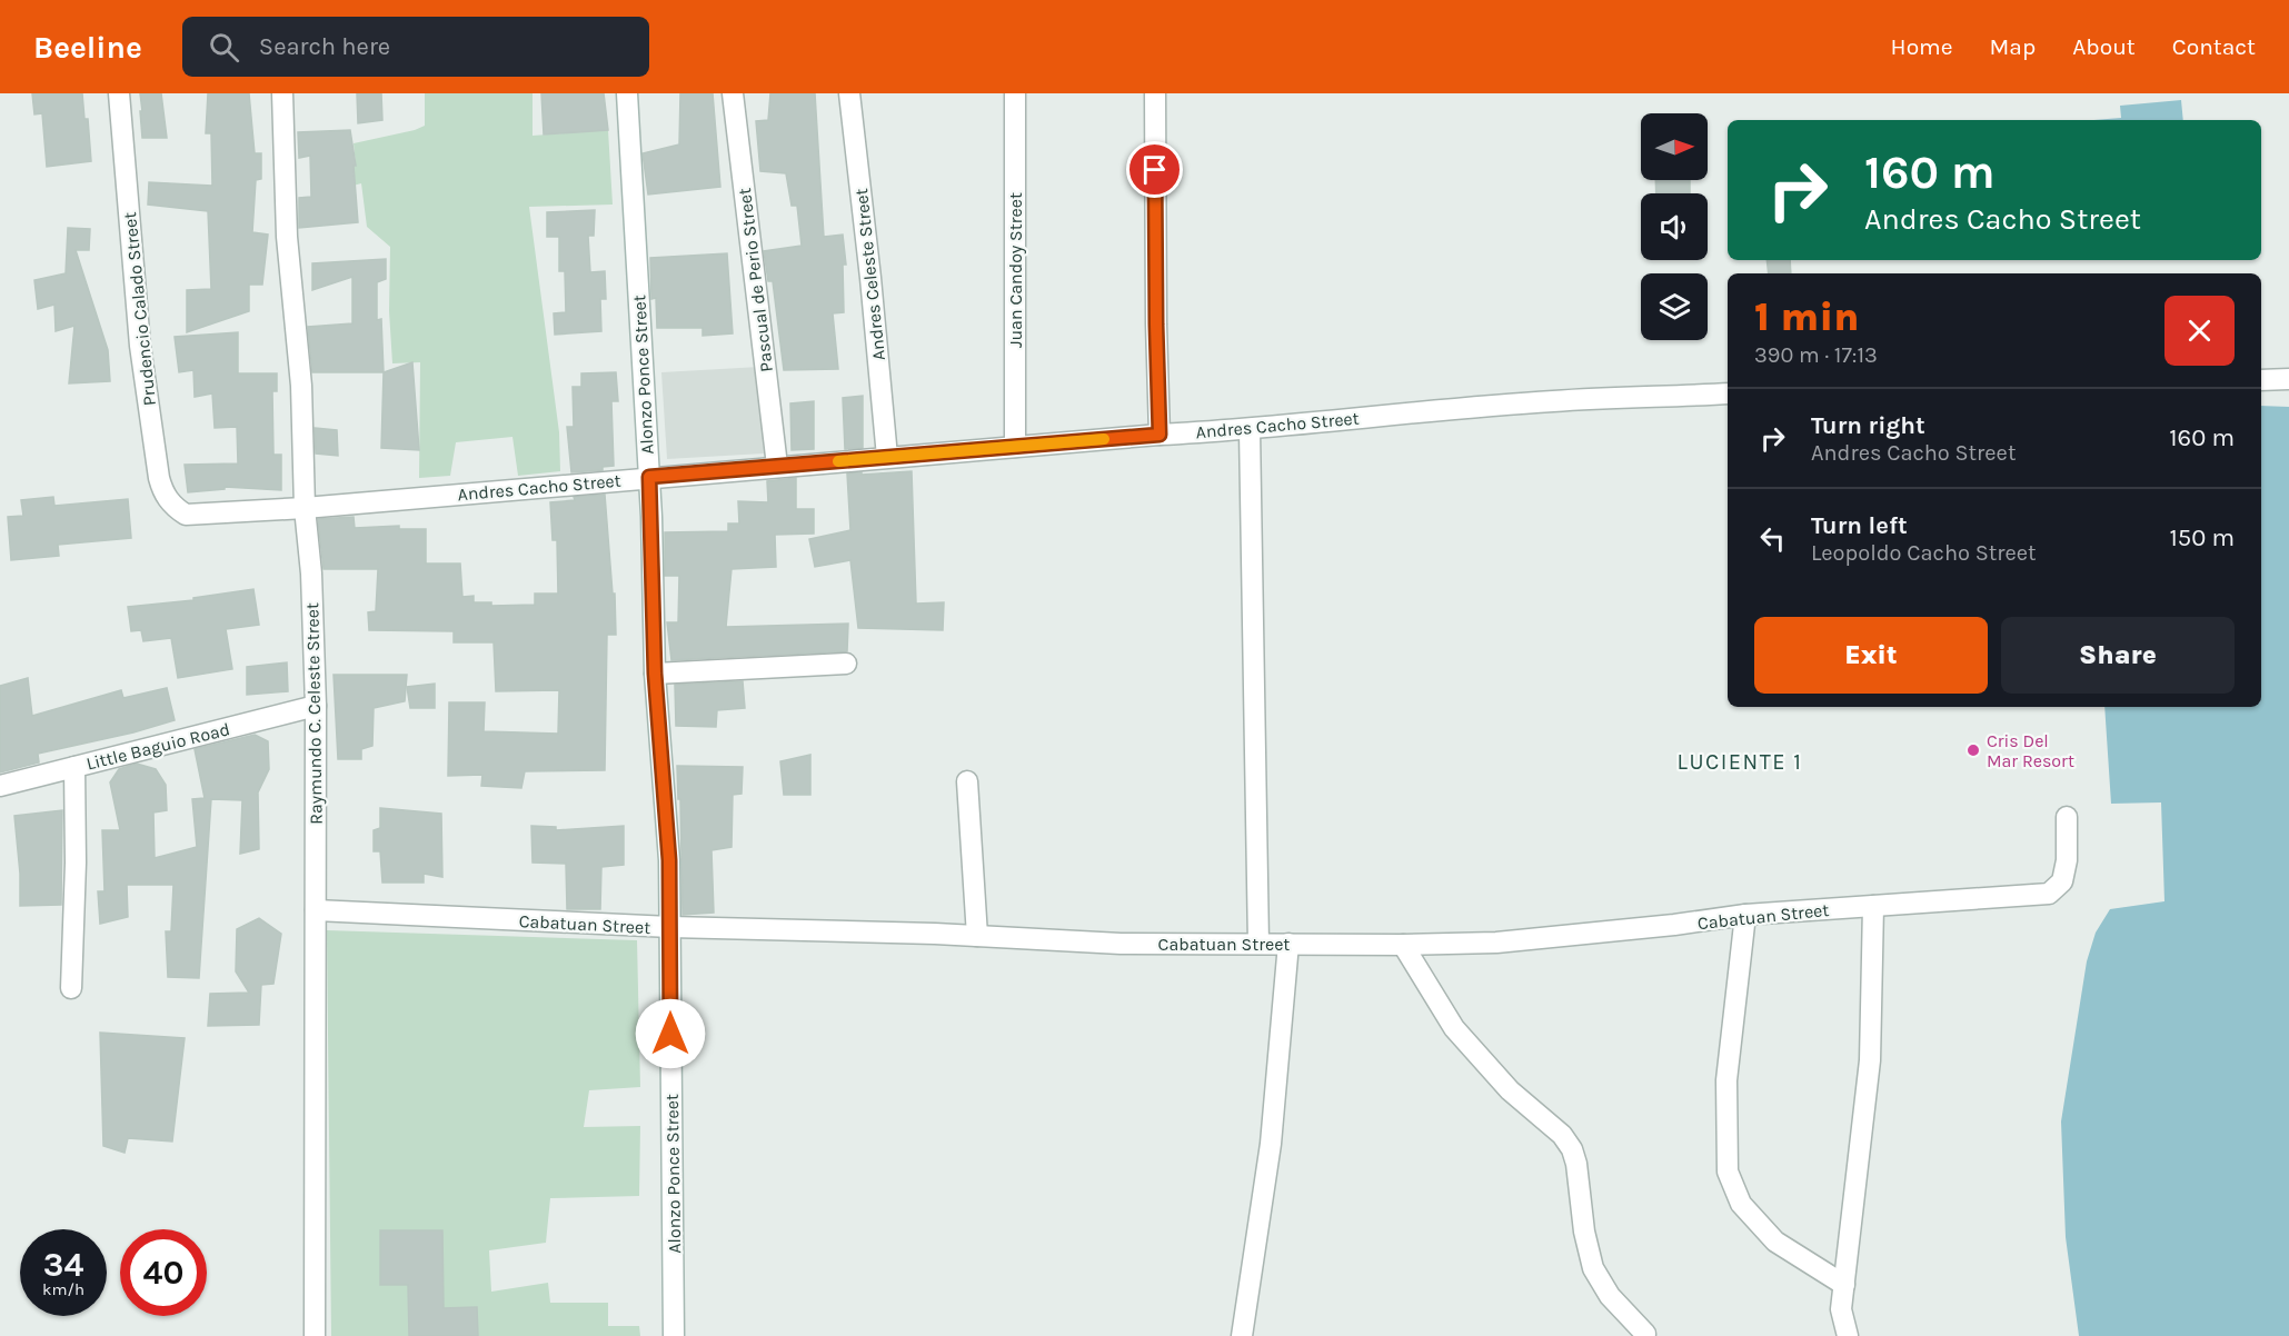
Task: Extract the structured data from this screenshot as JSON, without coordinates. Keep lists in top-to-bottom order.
{
  "streets": {
    "street": [
      "Juan Candoy Street",
      "Andres Celeste Street",
      "Pascual de Perio Street",
      "Prudencio Calado Street",
      "Alonzo Ponce Street",
      "Andres Cacho Street",
      "Raymundo C. Celeste Street",
      "Little Baguio Road",
      "Cabatuan Street"
    ]
  },
  "crossings": [
    ["Juan Candoy Street", "Andres Cacho Street"],
    ["Andres Celeste Street", "Andres Cacho Street"],
    ["Pascual de Perio Street", "Andres Cacho Street"],
    ["Prudencio Calado Street", "Andres Cacho Street"],
    ["Alonzo Ponce Street", "Andres Cacho Street"],
    ["Alonzo Ponce Street", "Cabatuan Street"],
    ["Andres Cacho Street", "Raymundo C. Celeste Street"],
    ["Raymundo C. Celeste Street", "Little Baguio Road"],
    ["Raymundo C. Celeste Street", "Cabatuan Street"]
  ],
  "districts": ["LUCIENTE 1"],
  "places": ["Cris Del Mar Resort"],
  "north": "right",
  "page": {
    "header": "Beeline",
    "search": "Search here",
    "nav": [
      "Home",
      "Map",
      "About",
      "Contact"
    ],
    "turn": ["160 m", "Andres Cacho Street"],
    "heading": ["1 min", "390 m · 17:13"],
    "list": [
      {
        "name": "Turn right",
        "note": "Andres Cacho Street",
        "value": "160 m"
      },
      {
        "name": "Turn left",
        "note": "Leopoldo Cacho Street",
        "value": "150 m"
      }
    ],
    "buttons": ["Exit", "Share"],
    "speed": "34 km/h",
    "limit": "40"
  }
}
